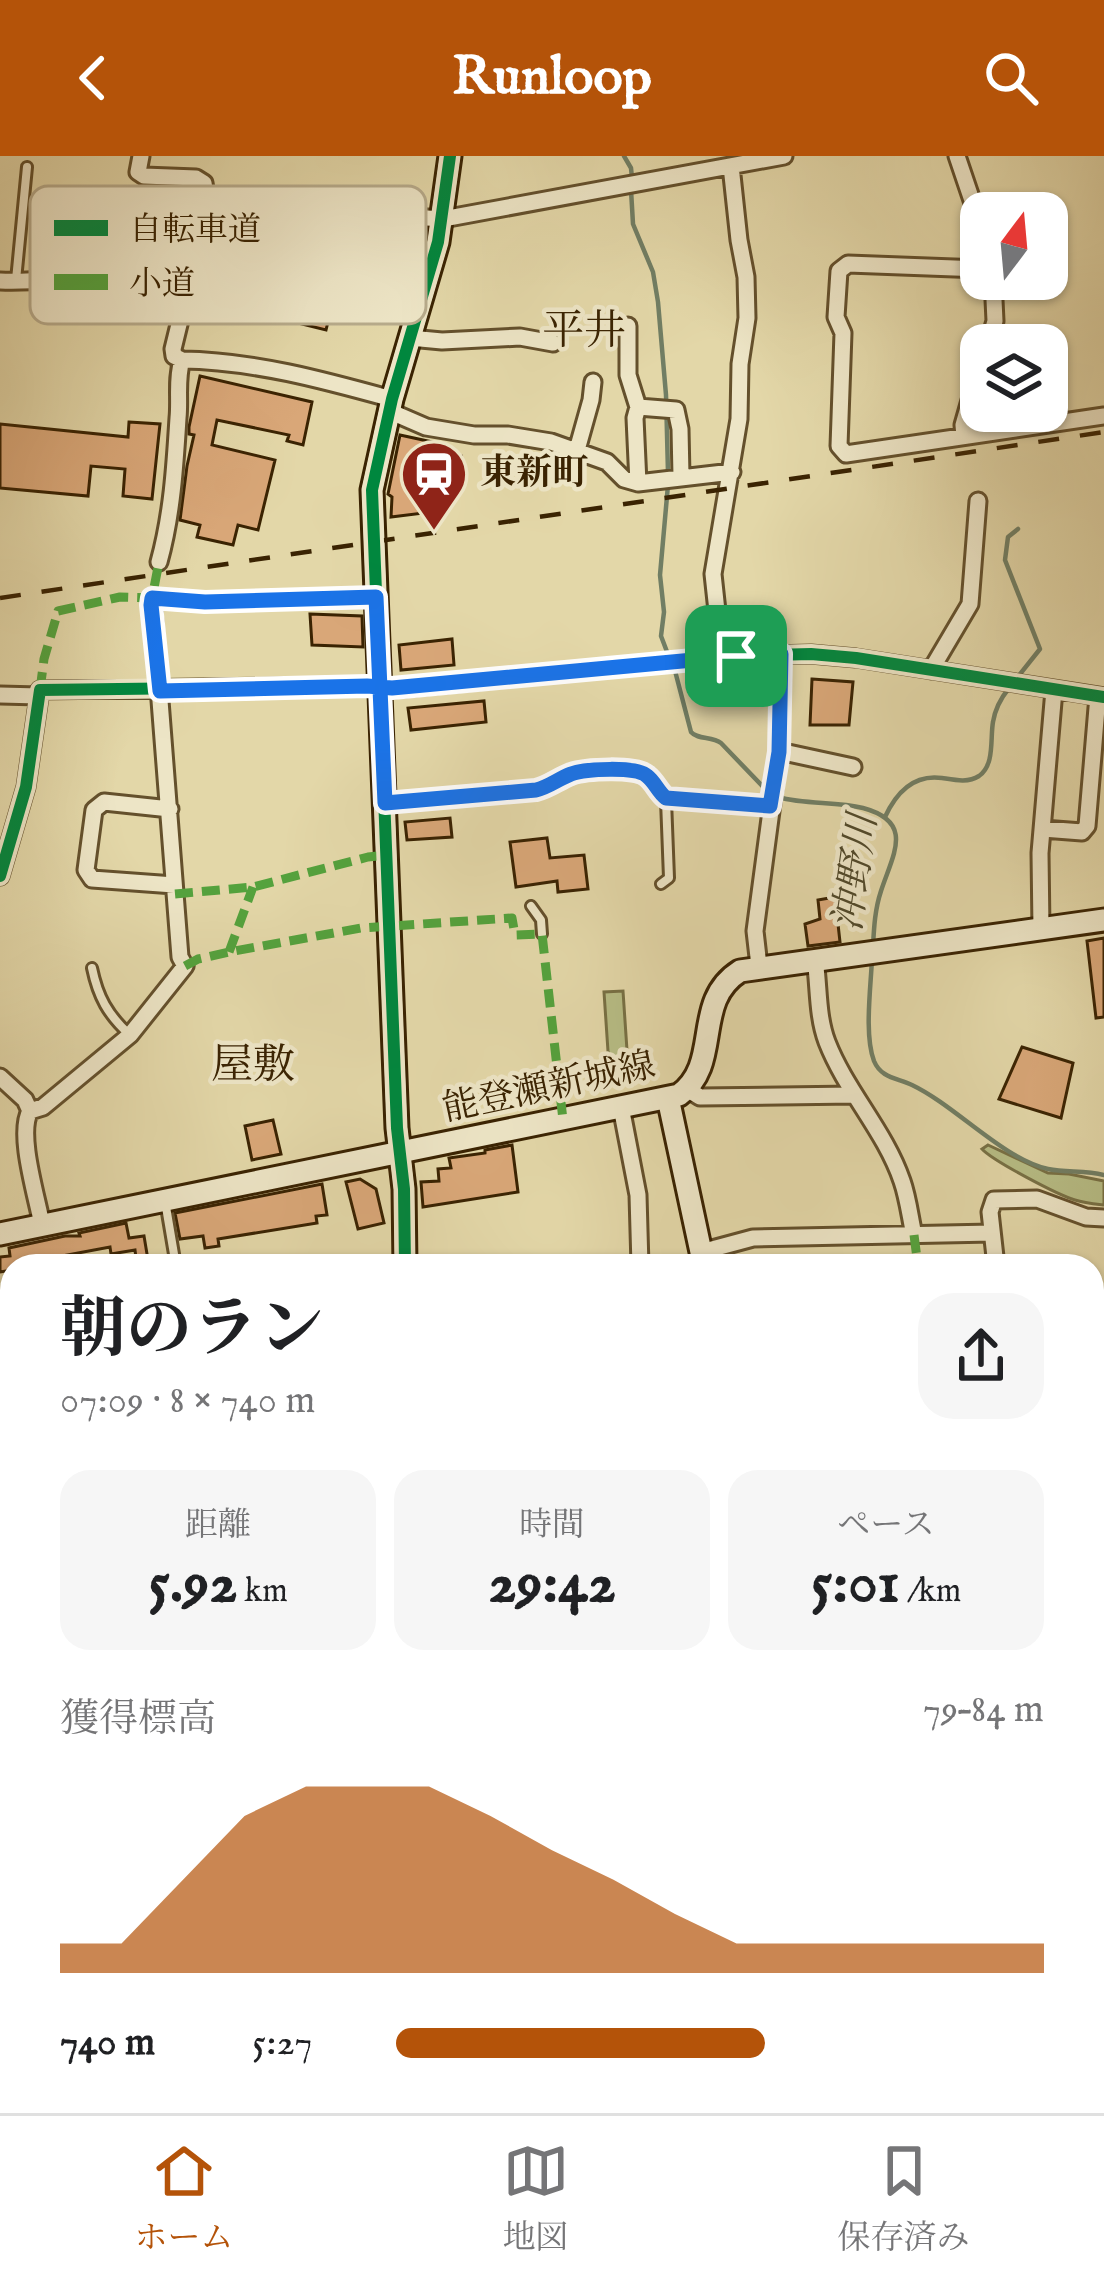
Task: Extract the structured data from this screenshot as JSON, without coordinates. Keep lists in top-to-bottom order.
{
  "streets": {
    "street": ["能登瀬新城線"]
  },
  "districts": ["平井", "屋敷"],
  "water": ["沖野川"],
  "places": {
    "station": ["東新町"]
  },
  "legend": ["自転車道", "小道"],
  "north": "top",
  "page": {
    "header": "Runloop",
    "heading": ["朝のラン", "07:09 · 8 × 740 m"],
    "stats": [
      ["距離", "5.92 km"],
      ["時間", "29:42"],
      ["ペース", "5:01 /km"]
    ],
    "chart": ["獲得標高", "79–84 m"],
    "list": [
      {
        "name": "740 m",
        "note": "5:27"
      }
    ],
    "tabs": ["ホーム", "地図", "保存済み"]
  }
}
